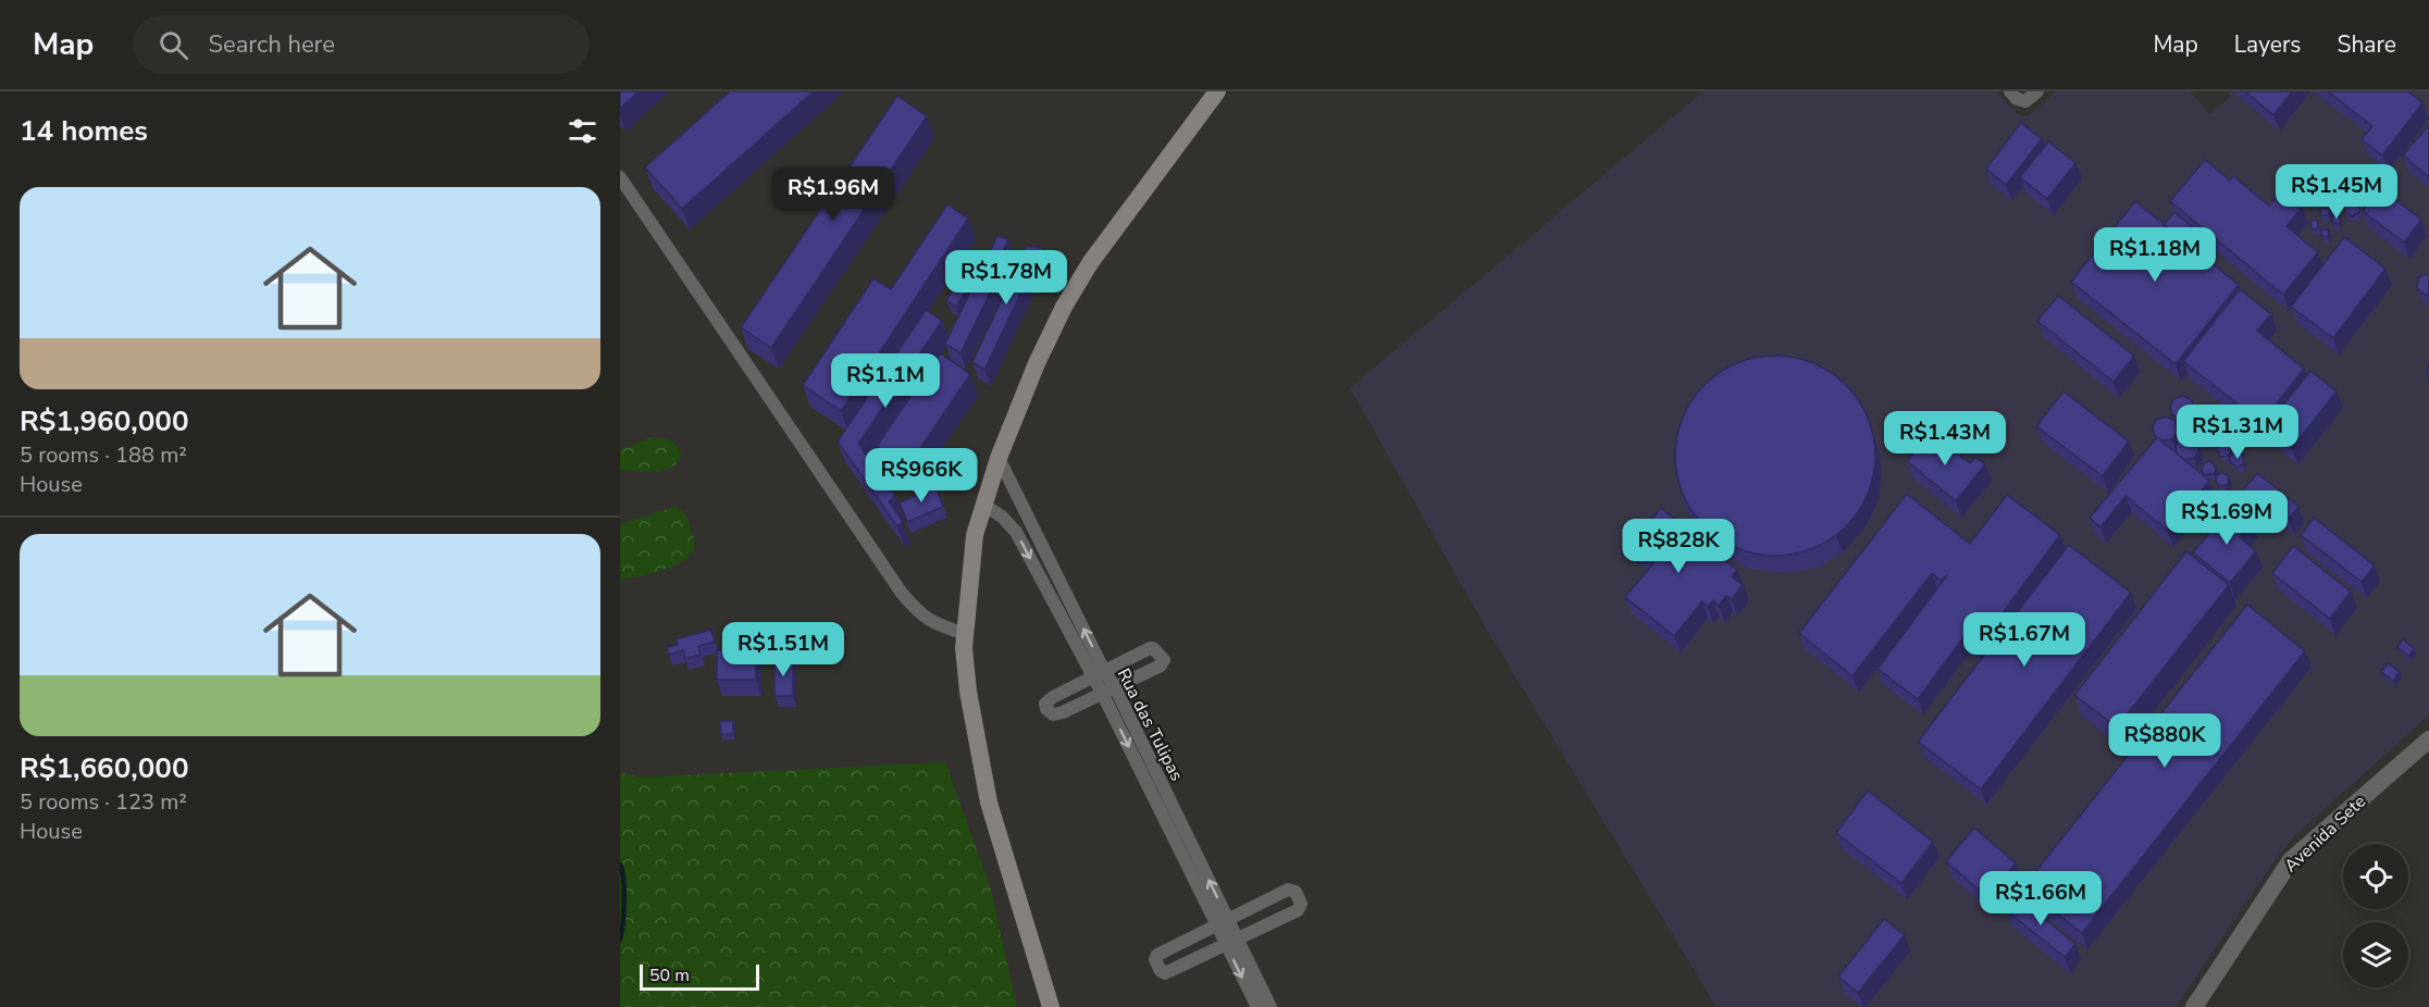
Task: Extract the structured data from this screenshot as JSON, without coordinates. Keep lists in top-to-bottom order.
{
  "streets": {
    "street": ["Rua das Tulipas", "Avenida Sete"]
  },
  "scale_bar": "50 m",
  "page": {
    "header": "Map",
    "search": "Search here",
    "nav": ["Map", "Layers", "Share"],
    "heading": "14 homes",
    "price": [
      "R$1.45M",
      "R$1.96M",
      "R$1.18M",
      "R$1.78M",
      "R$1.1M",
      "R$1.31M",
      "R$1.43M",
      "R$966K",
      "R$1.69M",
      "R$828K",
      "R$1.67M",
      "R$1.51M",
      "R$880K",
      "R$1.66M"
    ],
    "list": [
      {
        "name": "R$1,960,000",
        "note": "5 rooms · 188 m² · House"
      },
      {
        "name": "R$1,660,000",
        "note": "5 rooms · 123 m² · House"
      }
    ],
    "scale": "50 m"
  }
}
